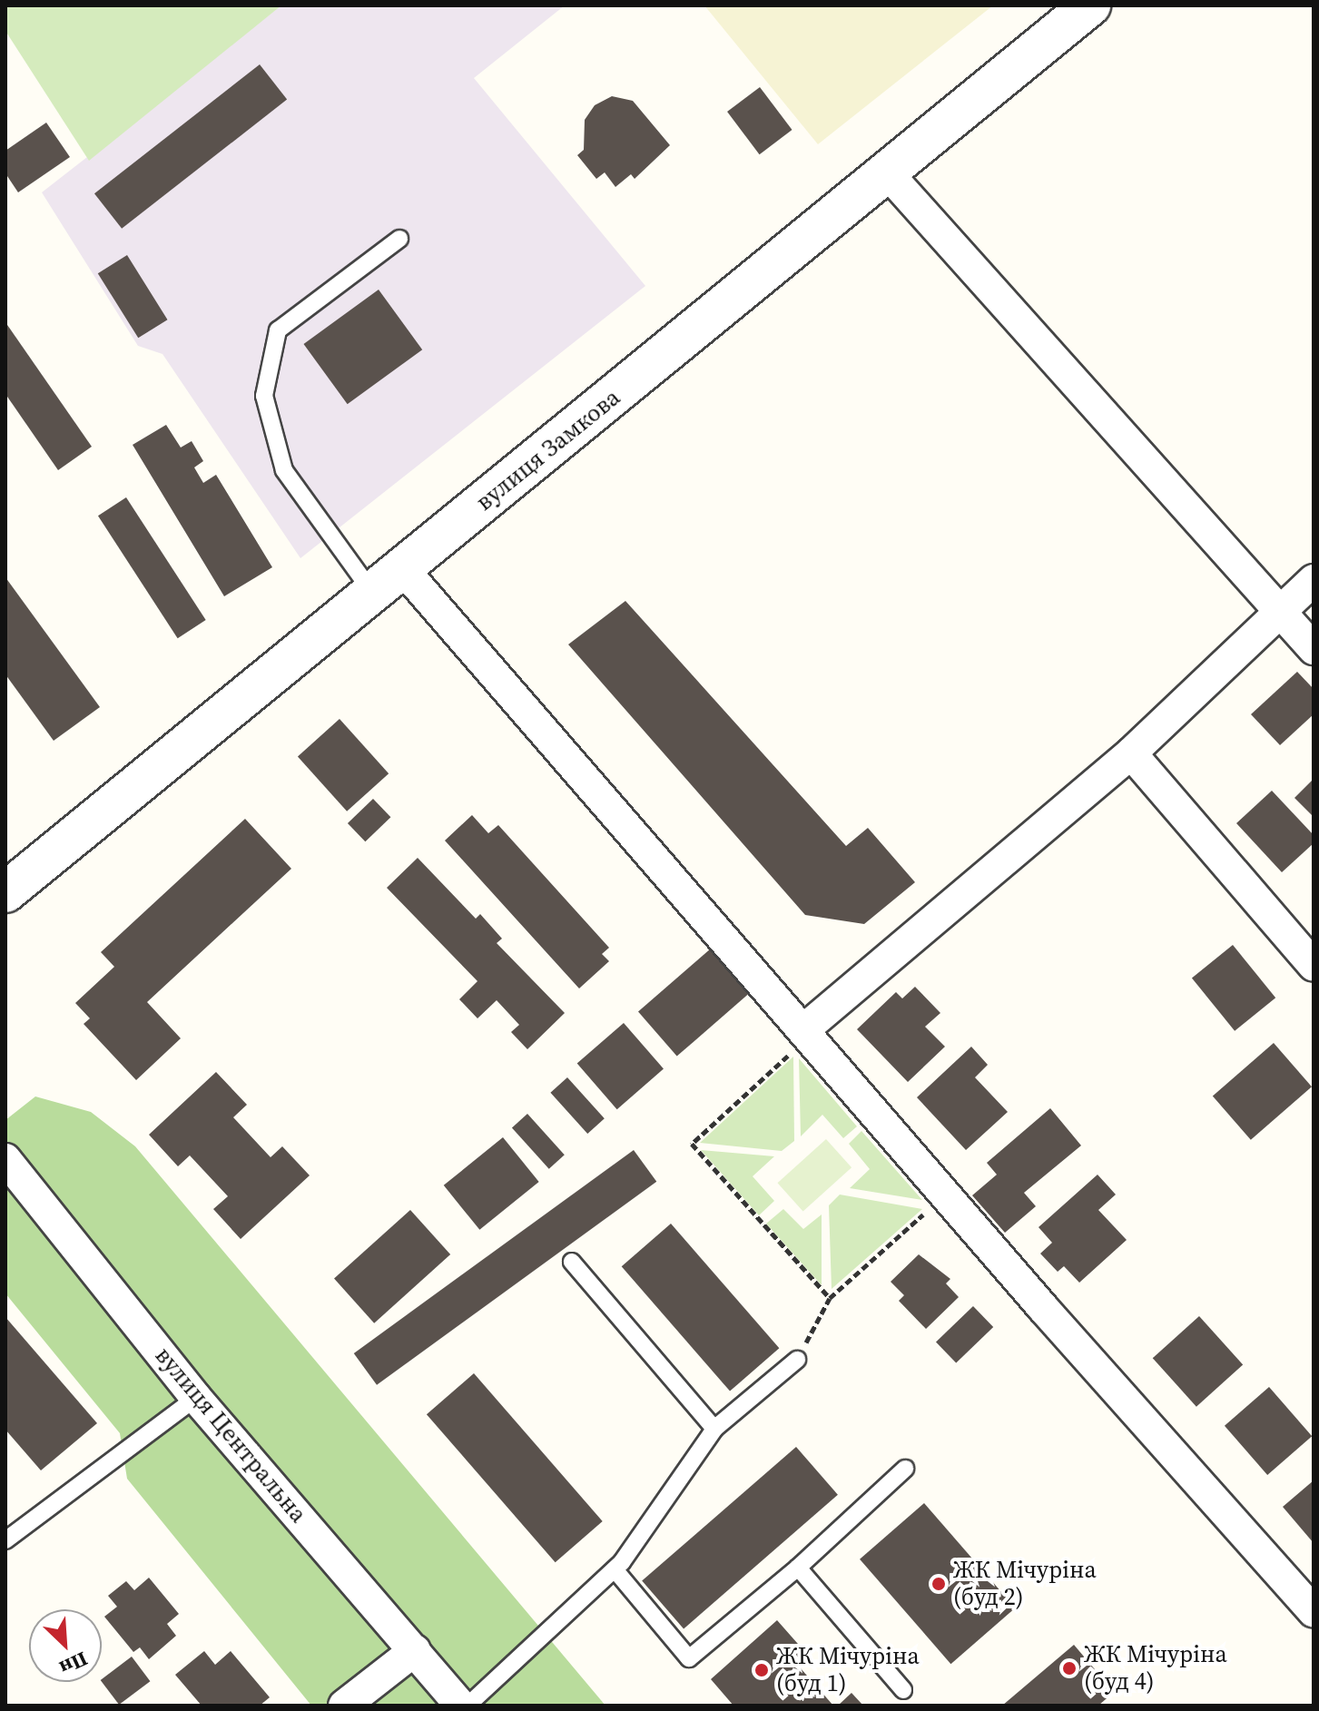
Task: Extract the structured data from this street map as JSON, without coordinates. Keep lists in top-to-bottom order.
{
  "streets": {
    "street": ["вулиця Замкова", "вулиця Центральна"]
  },
  "places": ["ЖК Мічуріна (буд 2)", "ЖК Мічуріна (буд 4)", "ЖК Мічуріна (буд 1)"],
  "north": "bottom right"
}
